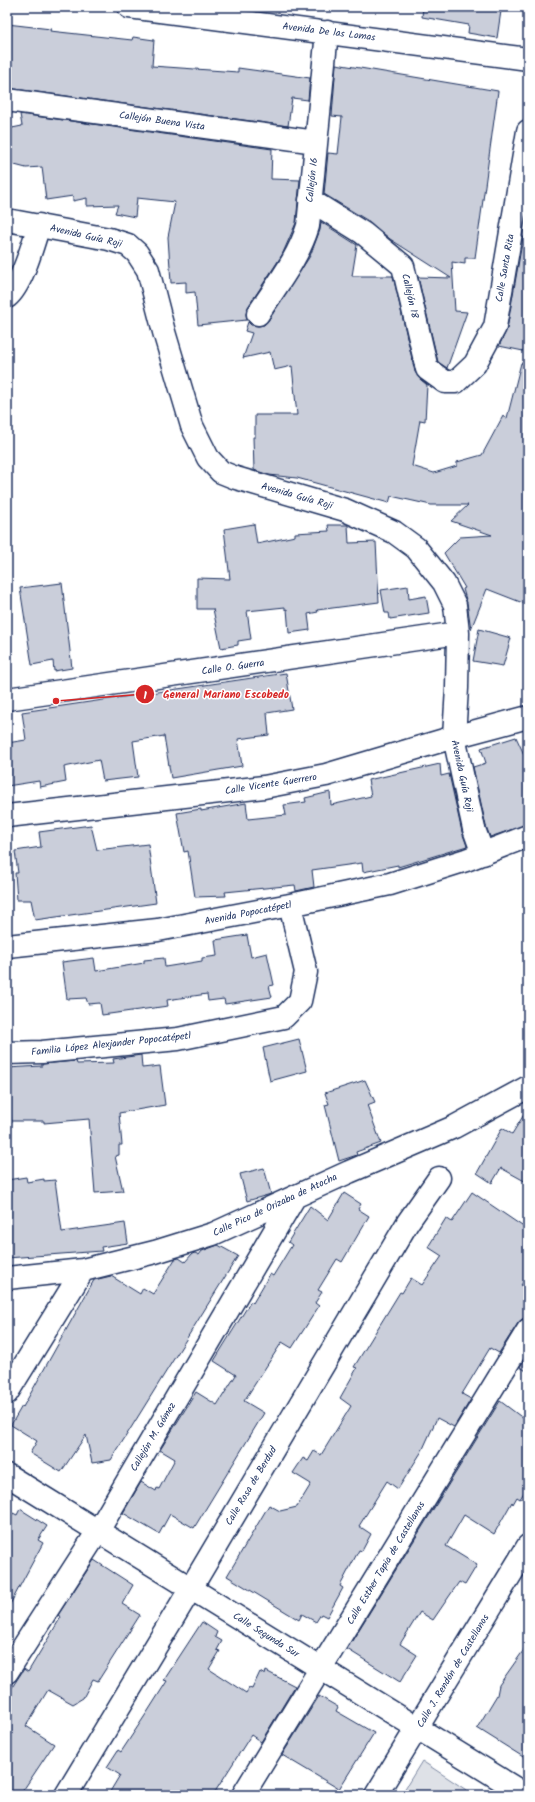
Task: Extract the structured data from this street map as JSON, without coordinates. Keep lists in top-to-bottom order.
{
  "streets": {
    "street": [
      "Avenida De las Lomas",
      "Callejón Buena Vista",
      "Callejón 16",
      "Avenida Guía Roji",
      "Calle Santa Rita",
      "Callejón 18",
      "Calle O. Guerra",
      "Calle Vicente Guerrero",
      "Avenida Popocatépetl",
      "Familia López Alexjander Popocatépetl",
      "Calle Pico de Orizaba de Atocha",
      "Callejón M. Gómez",
      "Calle Rosa de Berdud",
      "Calle Esther Tapia de Castellanos",
      "Calle Segunda Sur",
      "Calle J. Rendón de Castellanos"
    ]
  },
  "crossings": [
    ["Avenida De las Lomas", "Callejón 16"],
    ["Callejón Buena Vista", "Callejón 16"],
    ["Callejón 16", "Callejón 18"],
    ["Avenida Guía Roji", "Calle O. Guerra"],
    ["Avenida Guía Roji", "Calle Vicente Guerrero"],
    ["Avenida Guía Roji", "Avenida Popocatépetl"],
    ["Calle Santa Rita", "Callejón 18"],
    ["Avenida Popocatépetl", "Familia López Alexjander Popocatépetl"],
    ["Calle Pico de Orizaba de Atocha", "Callejón M. Gómez"],
    ["Callejón M. Gómez", "Calle Segunda Sur"],
    ["Calle Rosa de Berdud", "Calle Segunda Sur"],
    ["Calle Esther Tapia de Castellanos", "Calle Segunda Sur"],
    ["Calle Segunda Sur", "Calle J. Rendón de Castellanos"]
  ],
  "places": ["General Mariano Escobedo"]
}
